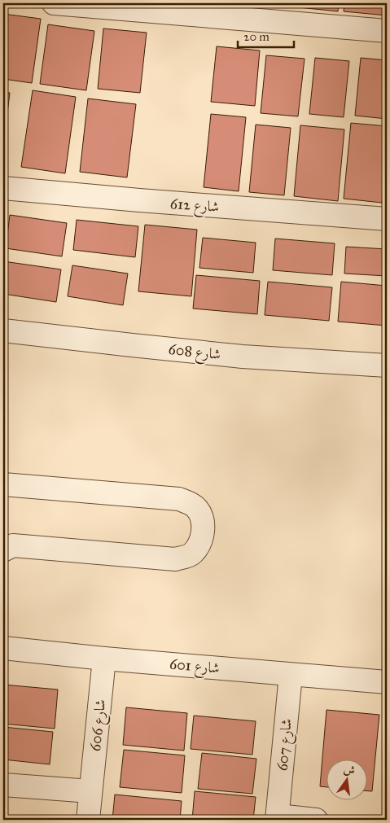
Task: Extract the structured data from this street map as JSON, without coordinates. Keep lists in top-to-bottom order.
{
  "streets": {
    "street": [
      "شارع 612",
      "شارع 608",
      "شارع 601",
      "شارع 606",
      "شارع 607"
    ]
  },
  "crossings": [
    ["شارع 601", "شارع 606"],
    ["شارع 601", "شارع 607"]
  ],
  "scale_bar": "20 m",
  "north": "top"
}
